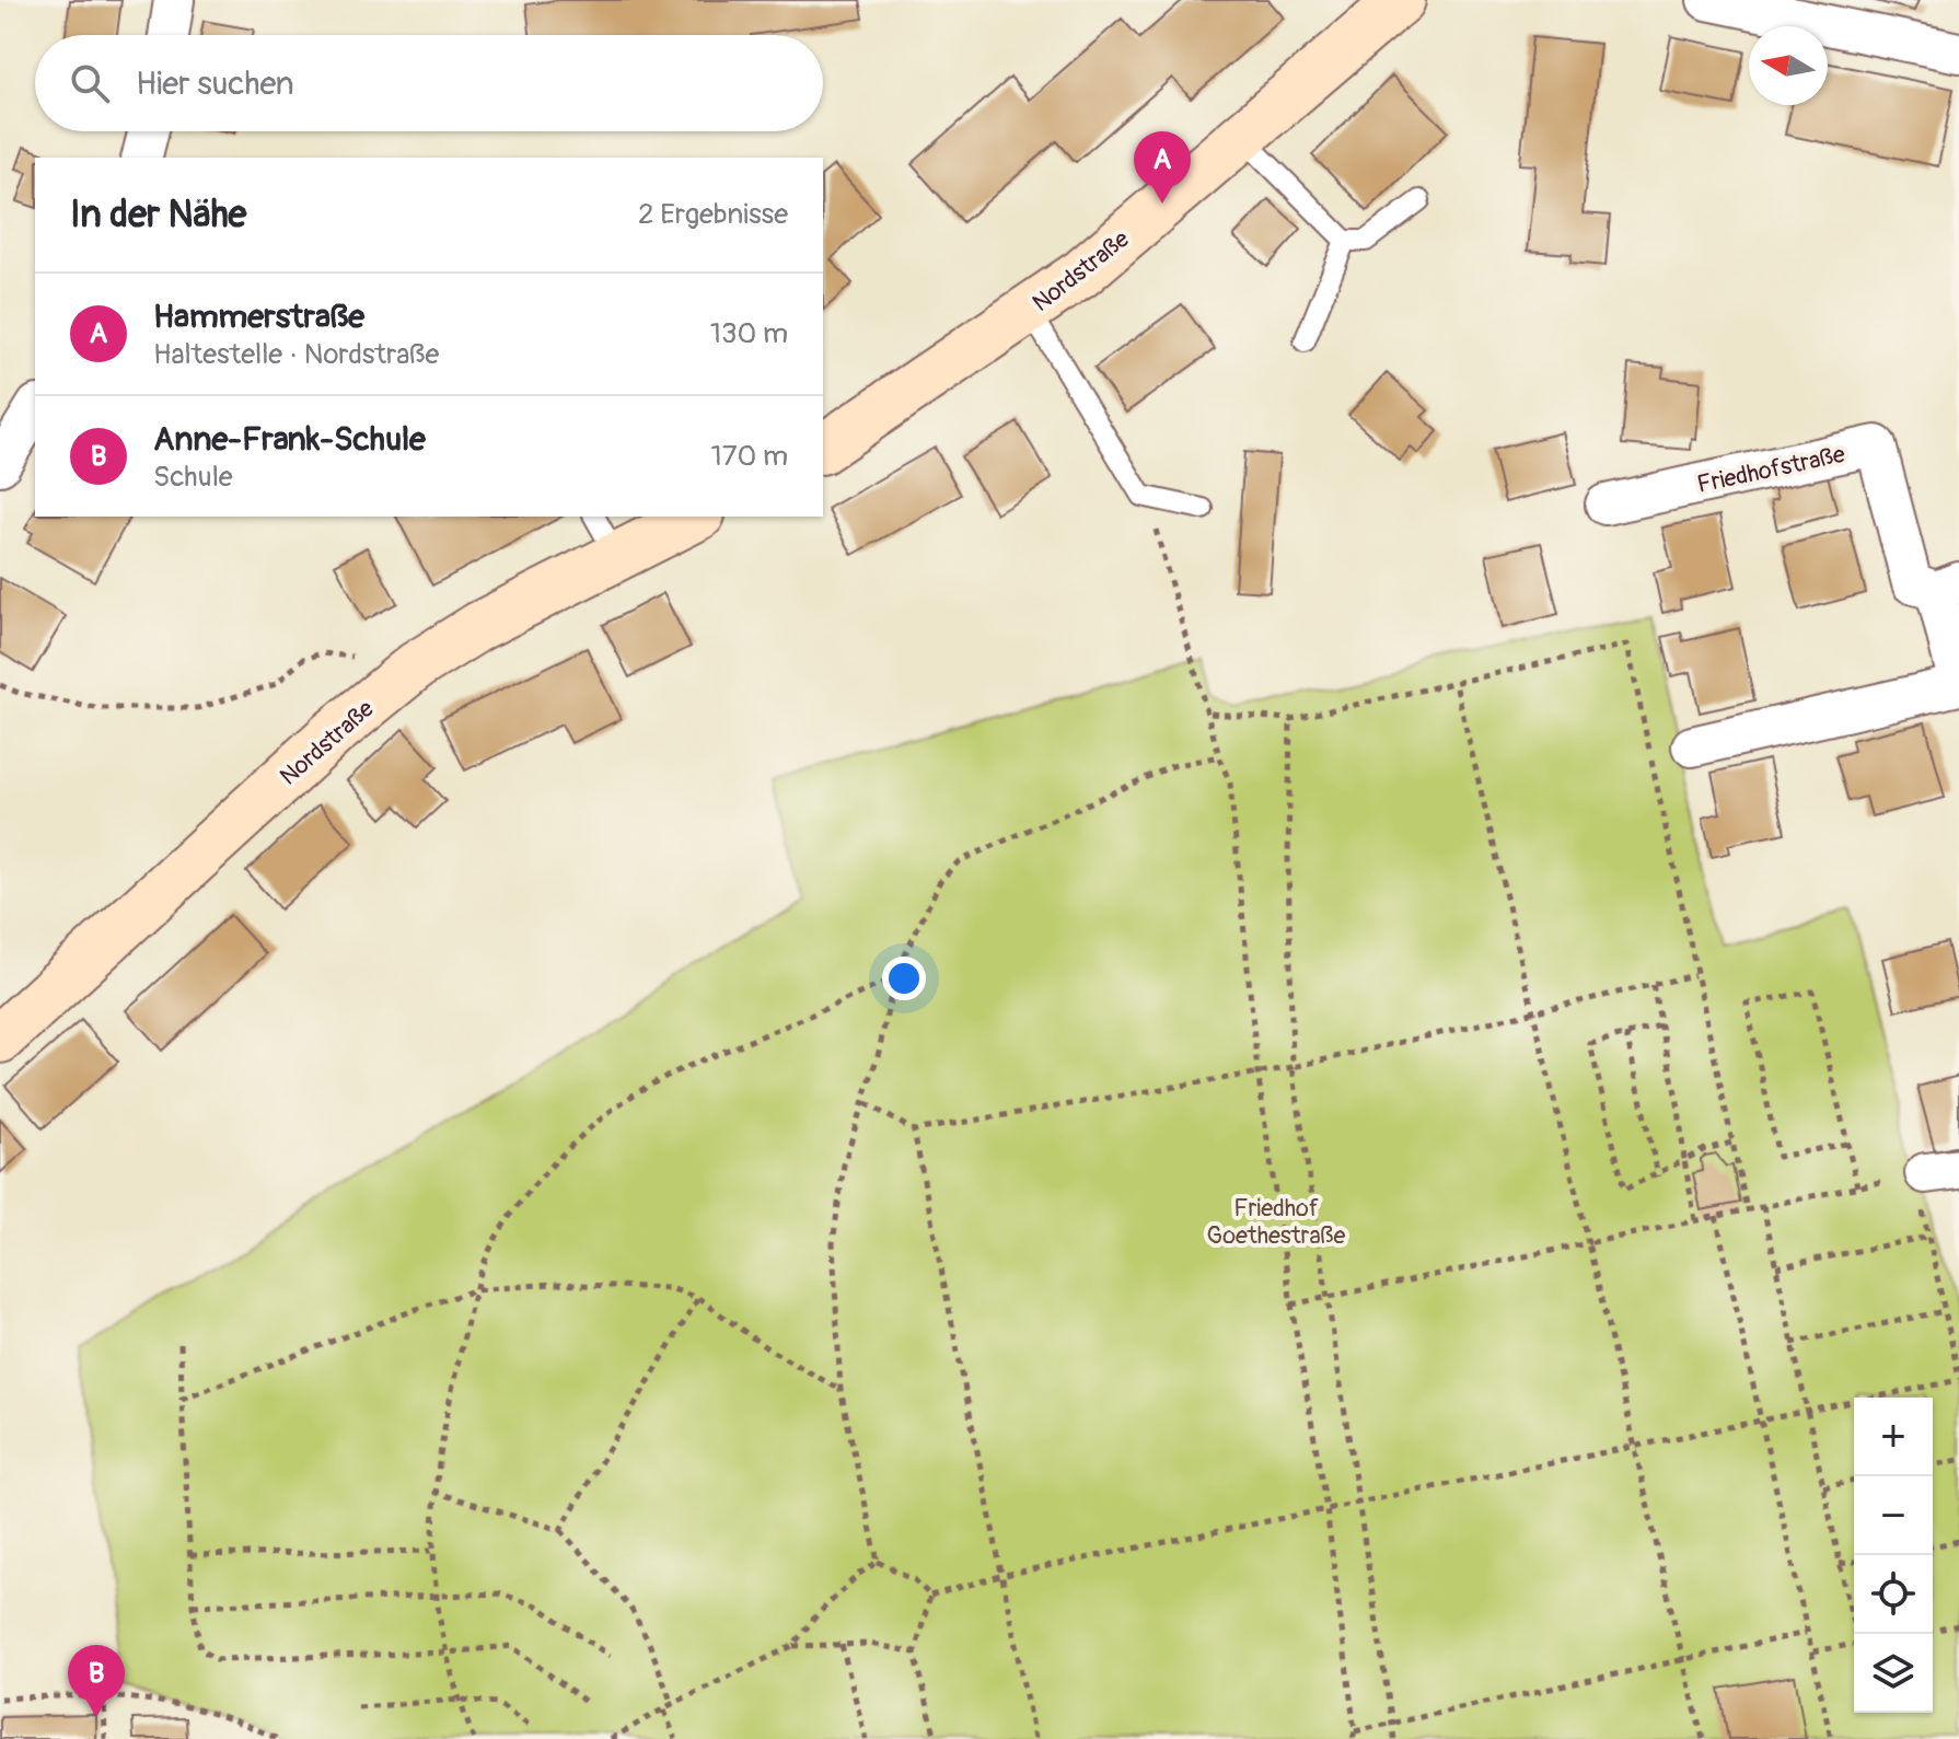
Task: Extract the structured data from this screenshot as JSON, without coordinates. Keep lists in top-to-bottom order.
{
  "streets": {
    "main road": ["Nordstraße"],
    "street": ["Friedhofstraße"]
  },
  "parks": ["Friedhof Goethestraße"],
  "north": "left",
  "page": {
    "search": "Hier suchen",
    "pins": ["A", "B"],
    "heading": ["In der Nähe", "2 Ergebnisse"],
    "list": [
      {
        "mark": "A",
        "name": "Hammerstraße",
        "note": "Haltestelle · Nordstraße",
        "value": "130 m"
      },
      {
        "mark": "B",
        "name": "Anne-Frank-Schule",
        "note": "Schule",
        "value": "170 m"
      }
    ],
    "map_buttons": ["+", "−"]
  }
}
